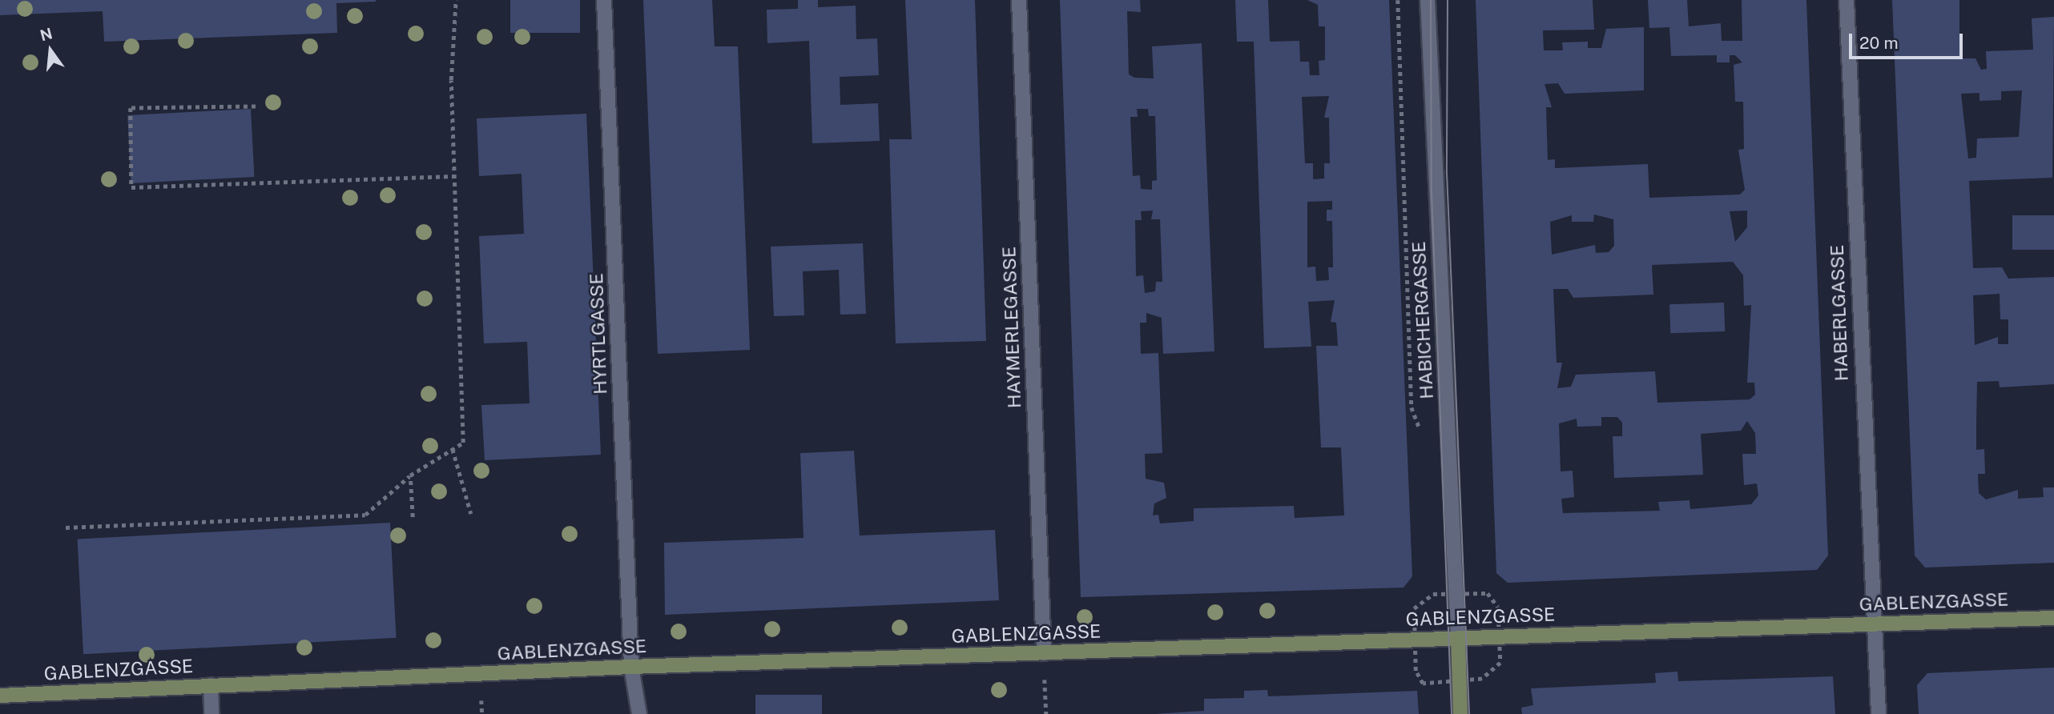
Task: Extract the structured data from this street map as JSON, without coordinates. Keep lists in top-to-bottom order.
{
  "streets": {
    "main road": ["GABLENZGASSE"],
    "street": [
      "HABERLGASSE",
      "HABICHERGASSE",
      "HAYMERLEGASSE",
      "HYRTLGASSE"
    ]
  },
  "crossings": [
    ["HABERLGASSE", "GABLENZGASSE"],
    ["HABICHERGASSE", "GABLENZGASSE"],
    ["HAYMERLEGASSE", "GABLENZGASSE"],
    ["HYRTLGASSE", "GABLENZGASSE"]
  ],
  "scale_bar": "20 m",
  "north": "top"
}
